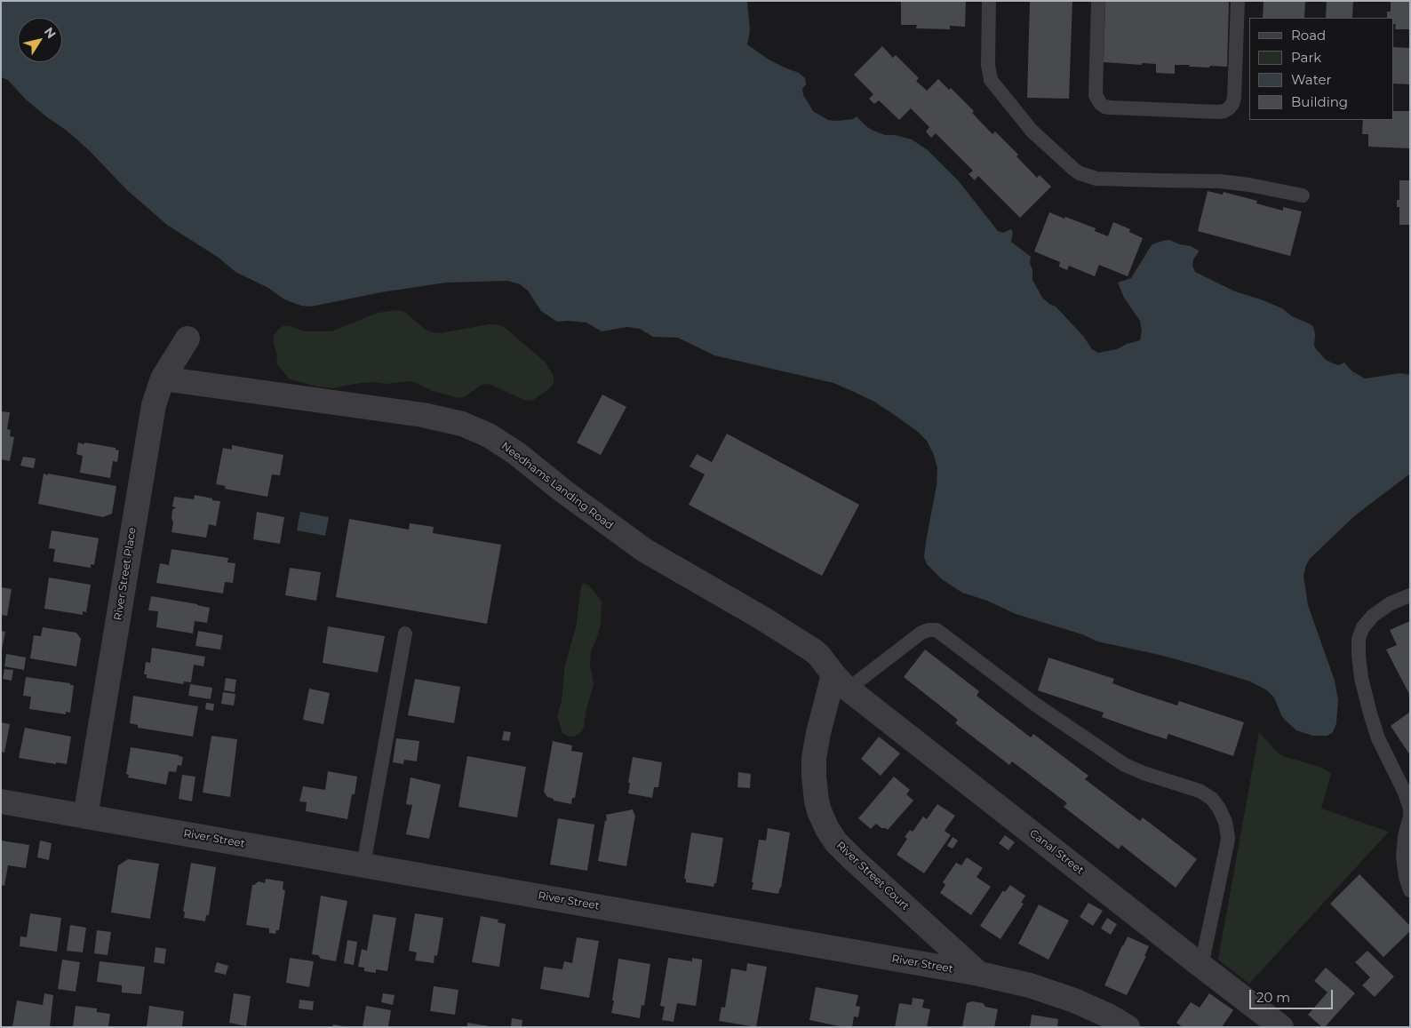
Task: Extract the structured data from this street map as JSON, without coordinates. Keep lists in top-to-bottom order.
{
  "streets": {
    "street": [
      "Needhams Landing Road",
      "River Street Place",
      "River Street",
      "Canal Street",
      "River Street Court"
    ]
  },
  "crossings": [
    ["Needhams Landing Road", "River Street Place"],
    ["Needhams Landing Road", "Canal Street"],
    ["Needhams Landing Road", "River Street Court"],
    ["River Street Place", "River Street"],
    ["River Street", "River Street Court"],
    ["Canal Street", "River Street Court"]
  ],
  "legend": [
    "Road",
    "Park",
    "Water",
    "Building"
  ],
  "scale_bar": "20 m",
  "north": "top right"
}
